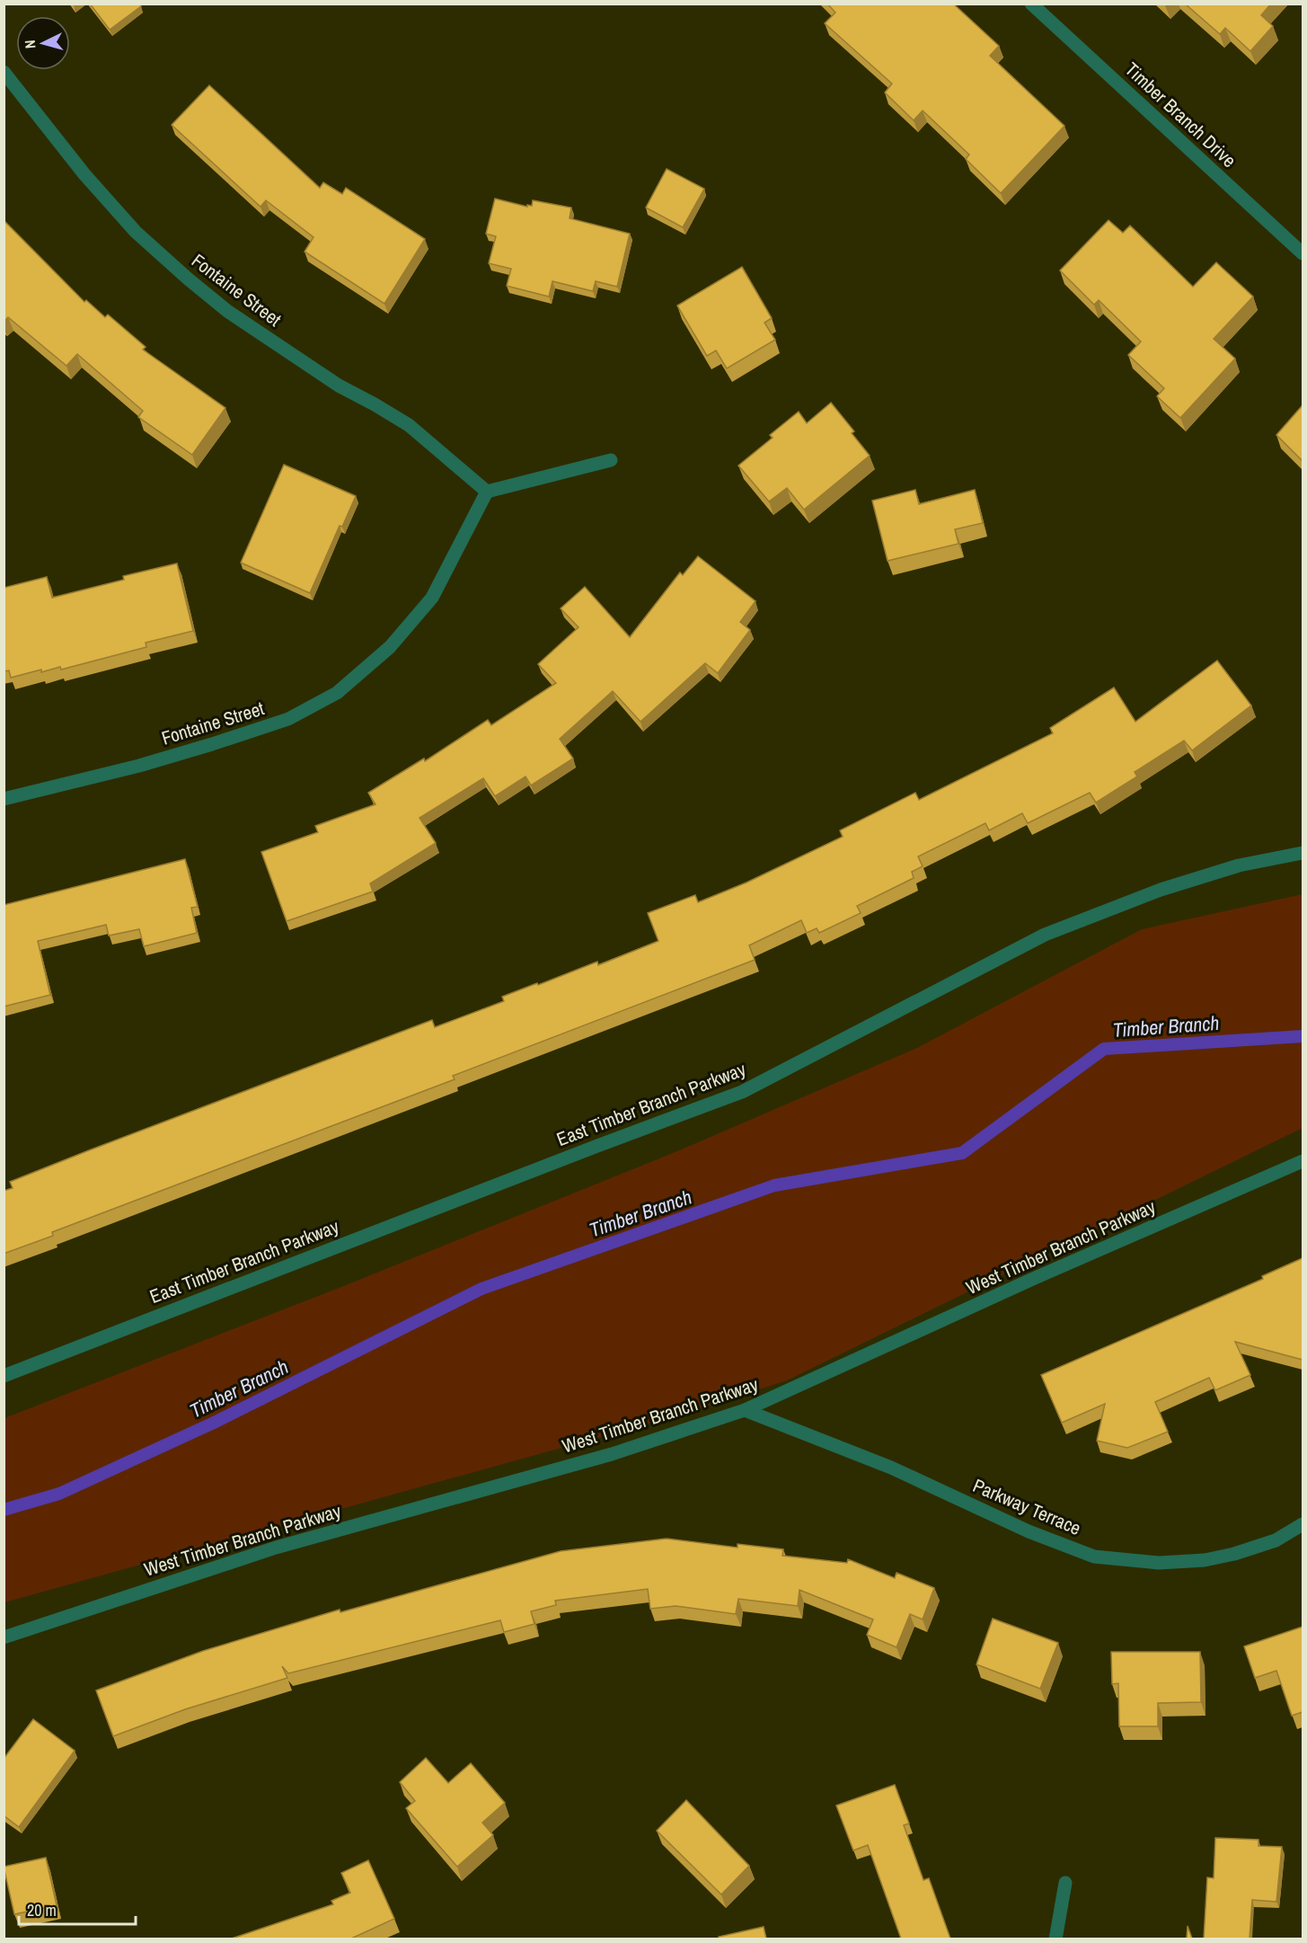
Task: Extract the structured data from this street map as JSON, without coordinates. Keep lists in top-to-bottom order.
{
  "streets": {
    "street": [
      "Timber Branch Drive",
      "Fontaine Street",
      "East Timber Branch Parkway",
      "West Timber Branch Parkway",
      "Parkway Terrace"
    ]
  },
  "crossings": [
    ["West Timber Branch Parkway", "Parkway Terrace"]
  ],
  "water": ["Timber Branch"],
  "scale_bar": "20 m",
  "north": "left"
}
